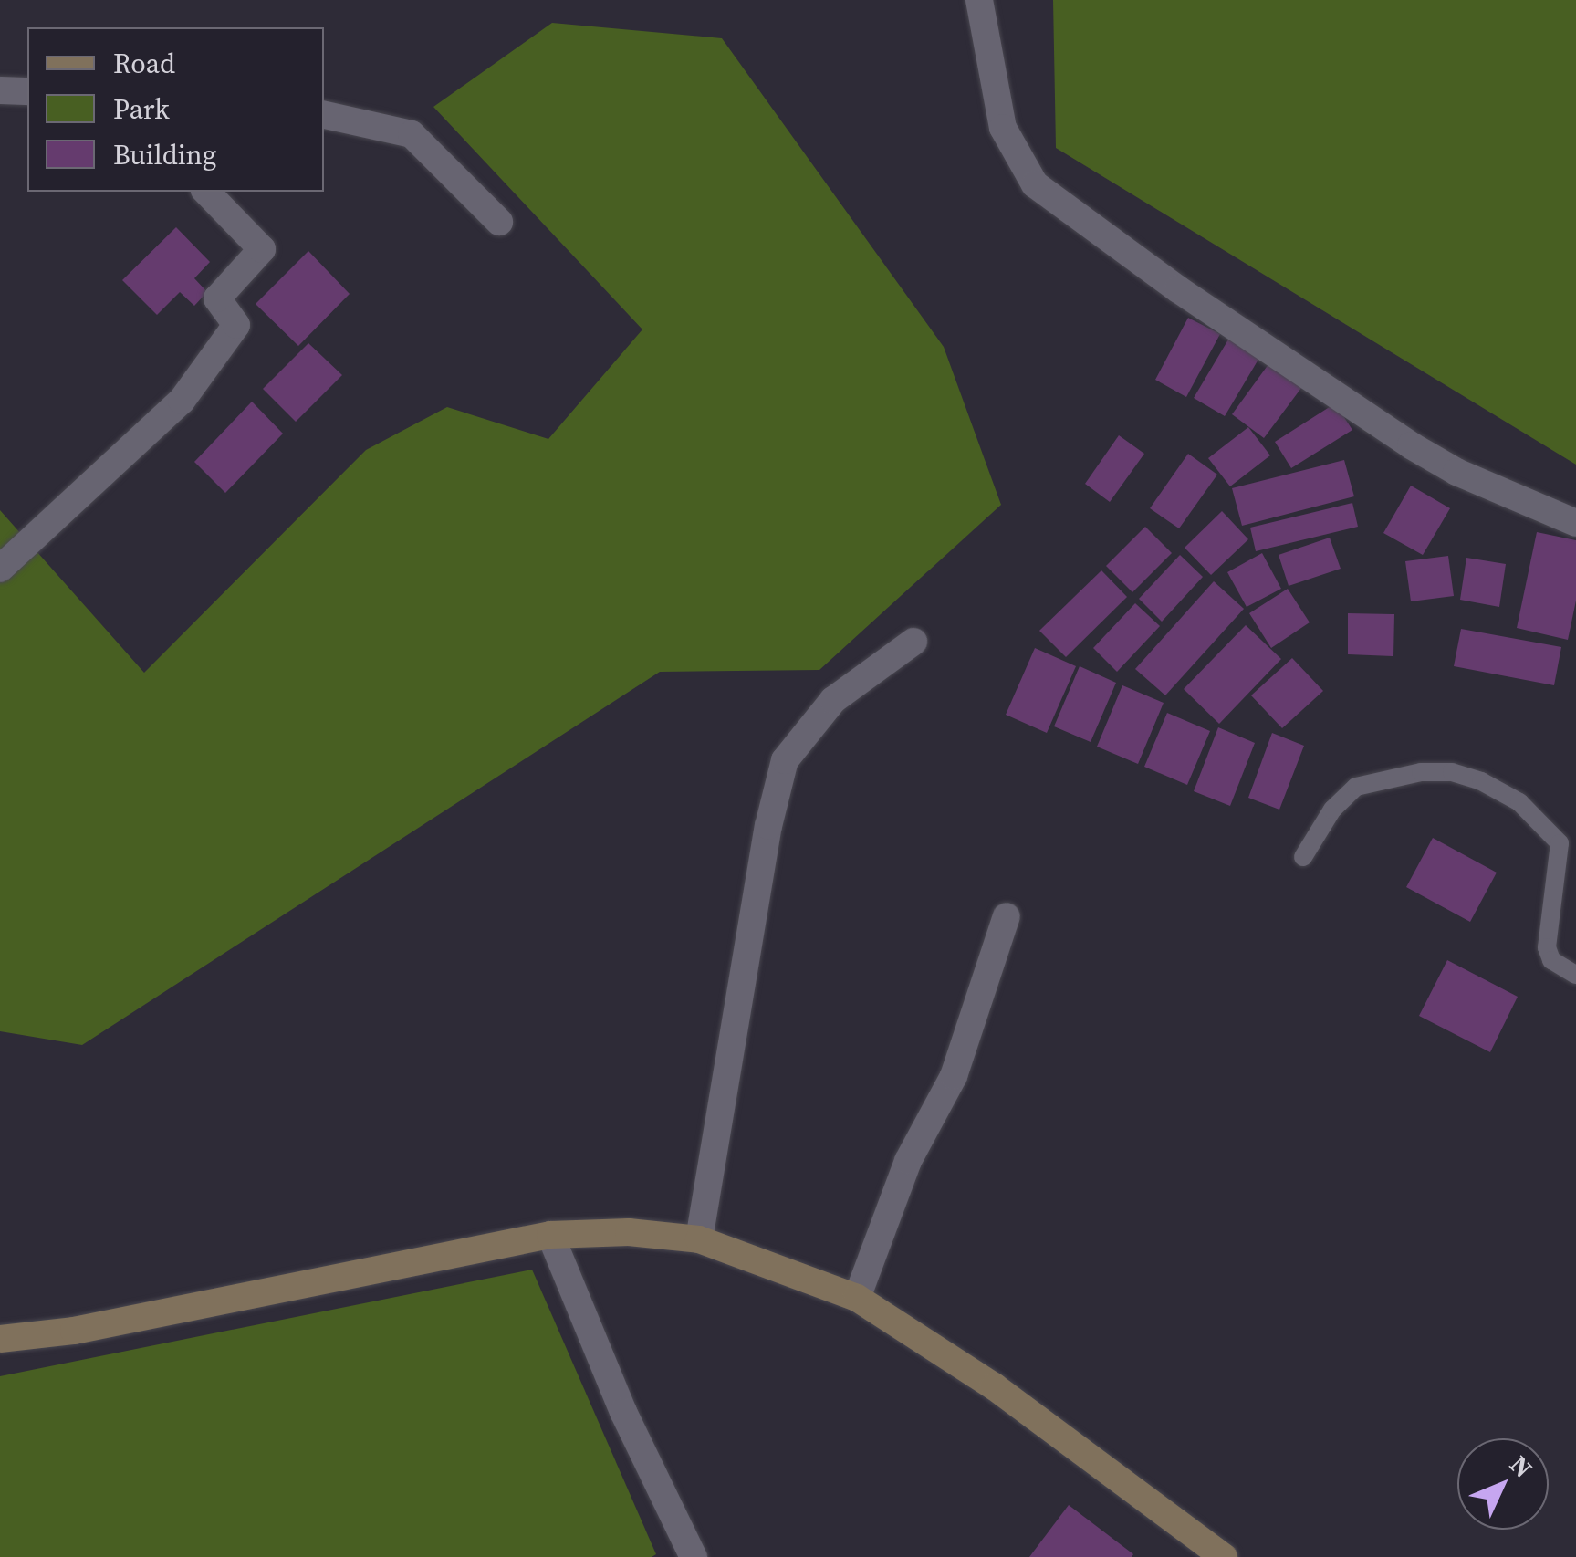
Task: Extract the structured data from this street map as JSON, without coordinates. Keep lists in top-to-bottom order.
{
  "legend": ["Road", "Park", "Building"],
  "north": "top right"
}
